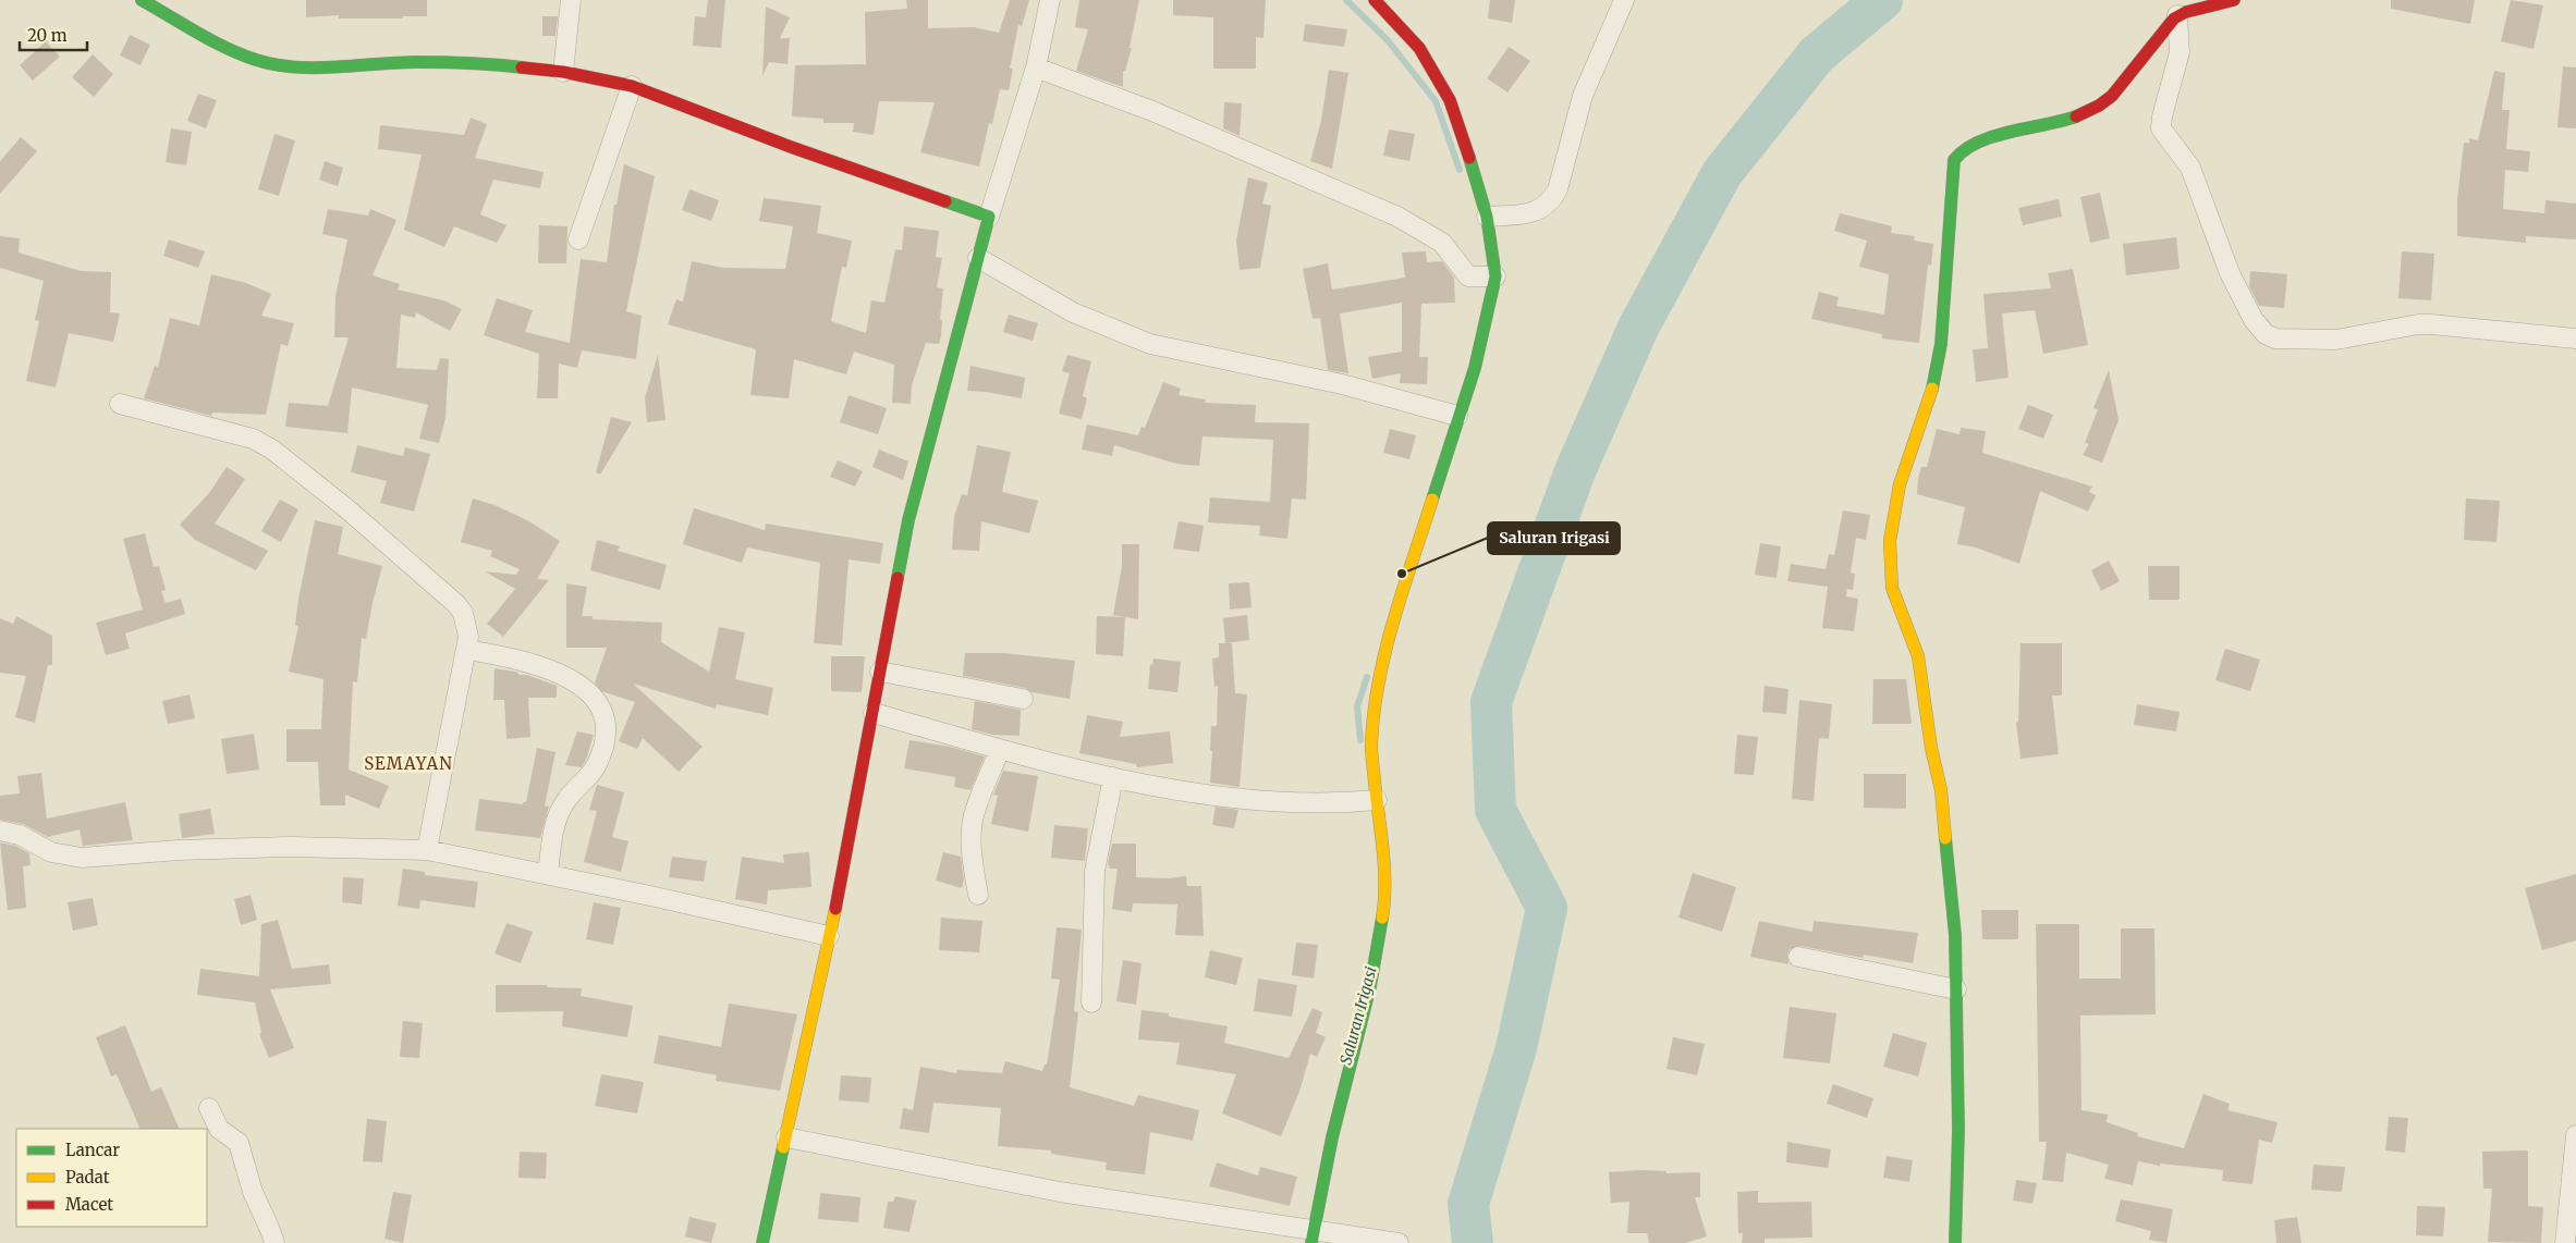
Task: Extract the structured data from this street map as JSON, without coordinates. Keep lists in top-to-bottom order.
{
  "districts": ["SEMAYAN"],
  "water": ["Saluran Irigasi"],
  "places": ["Saluran Irigasi"],
  "legend": ["Lancar", "Padat", "Macet"],
  "scale_bar": "20 m"
}
